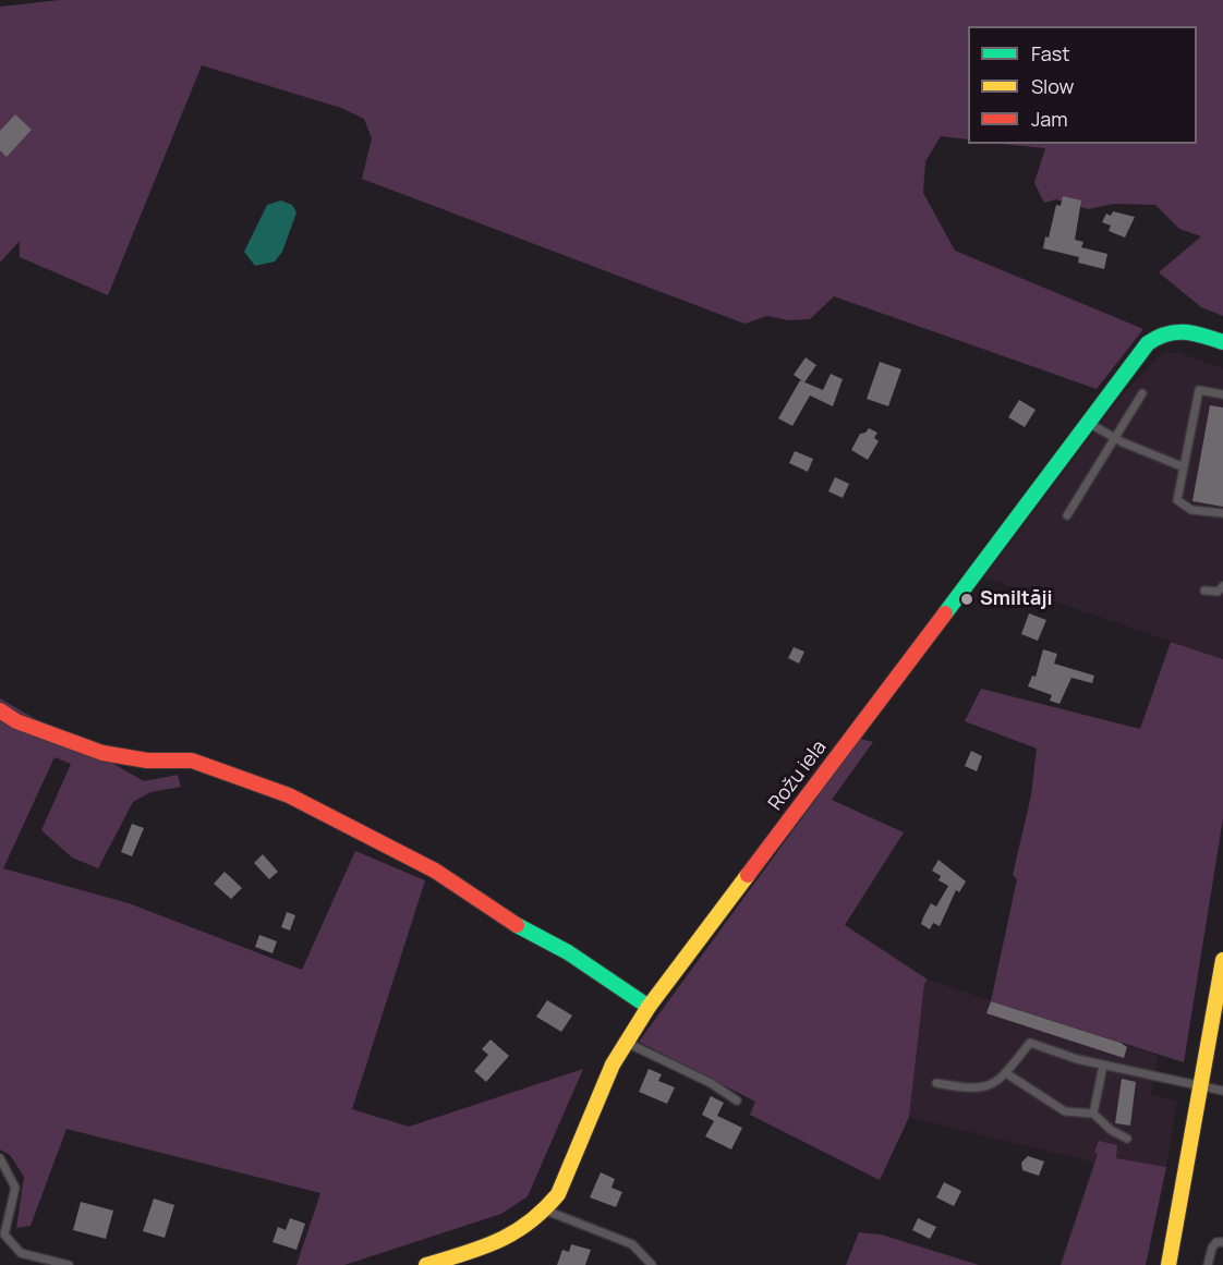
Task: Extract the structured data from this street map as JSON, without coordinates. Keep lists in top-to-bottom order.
{
  "streets": {
    "street": ["Rožu iela"]
  },
  "places": ["Smiltāji"],
  "legend": ["Fast", "Slow", "Jam"]
}
